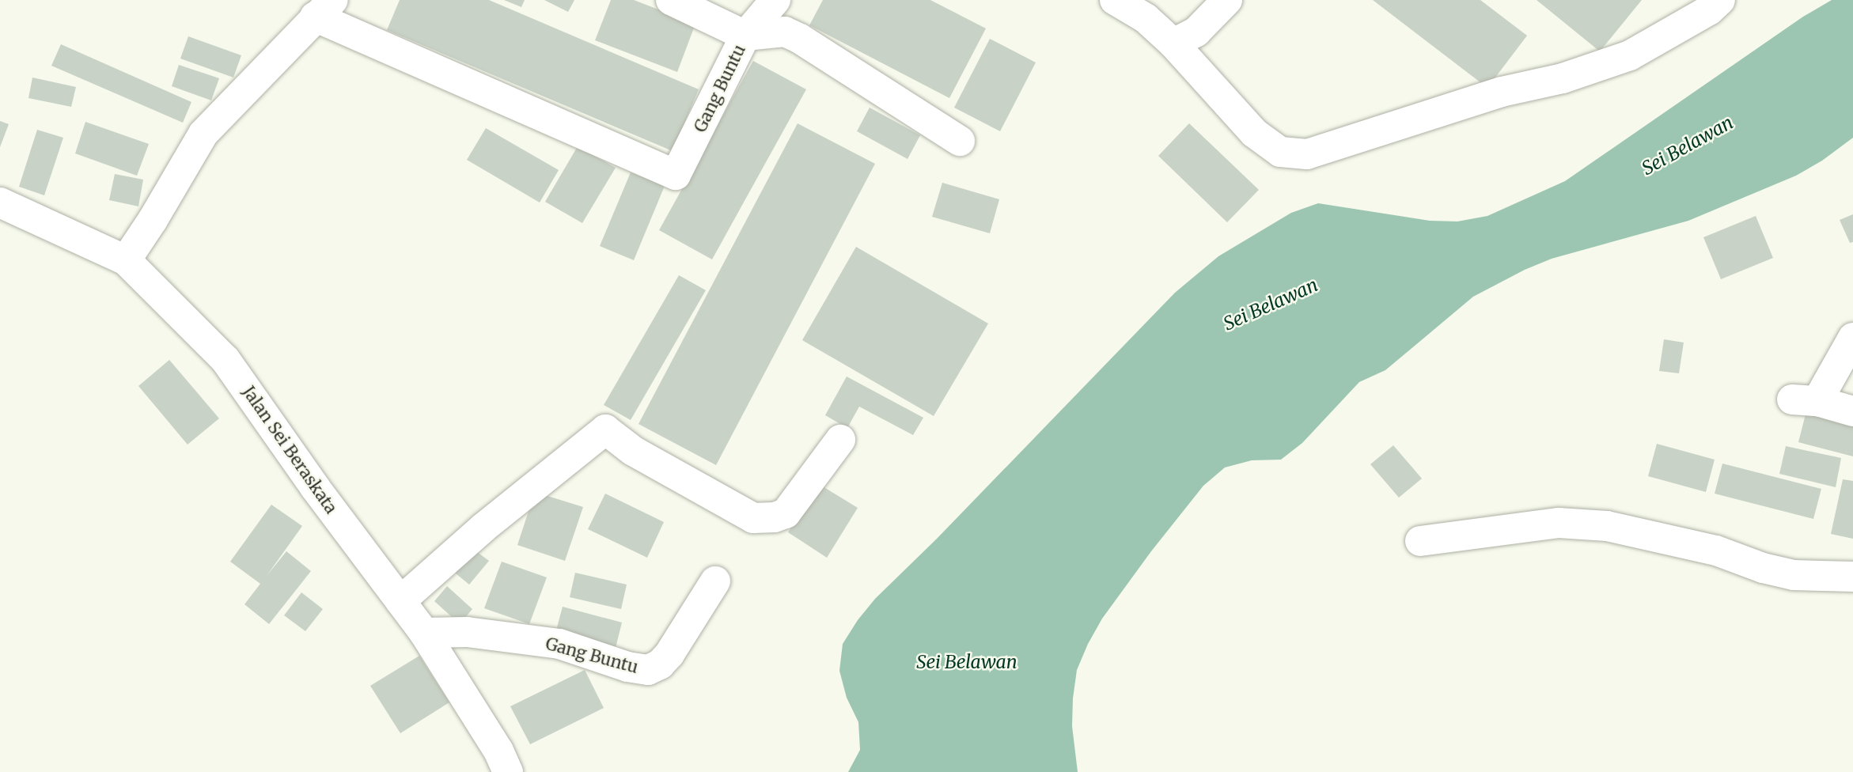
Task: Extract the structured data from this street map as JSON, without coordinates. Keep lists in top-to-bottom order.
{
  "streets": {
    "street": ["Gang Buntu", "Jalan Sei Beraskata"]
  },
  "crossings": [
    ["Gang Buntu", "Jalan Sei Beraskata"]
  ],
  "water": ["Sei Belawan"]
}
